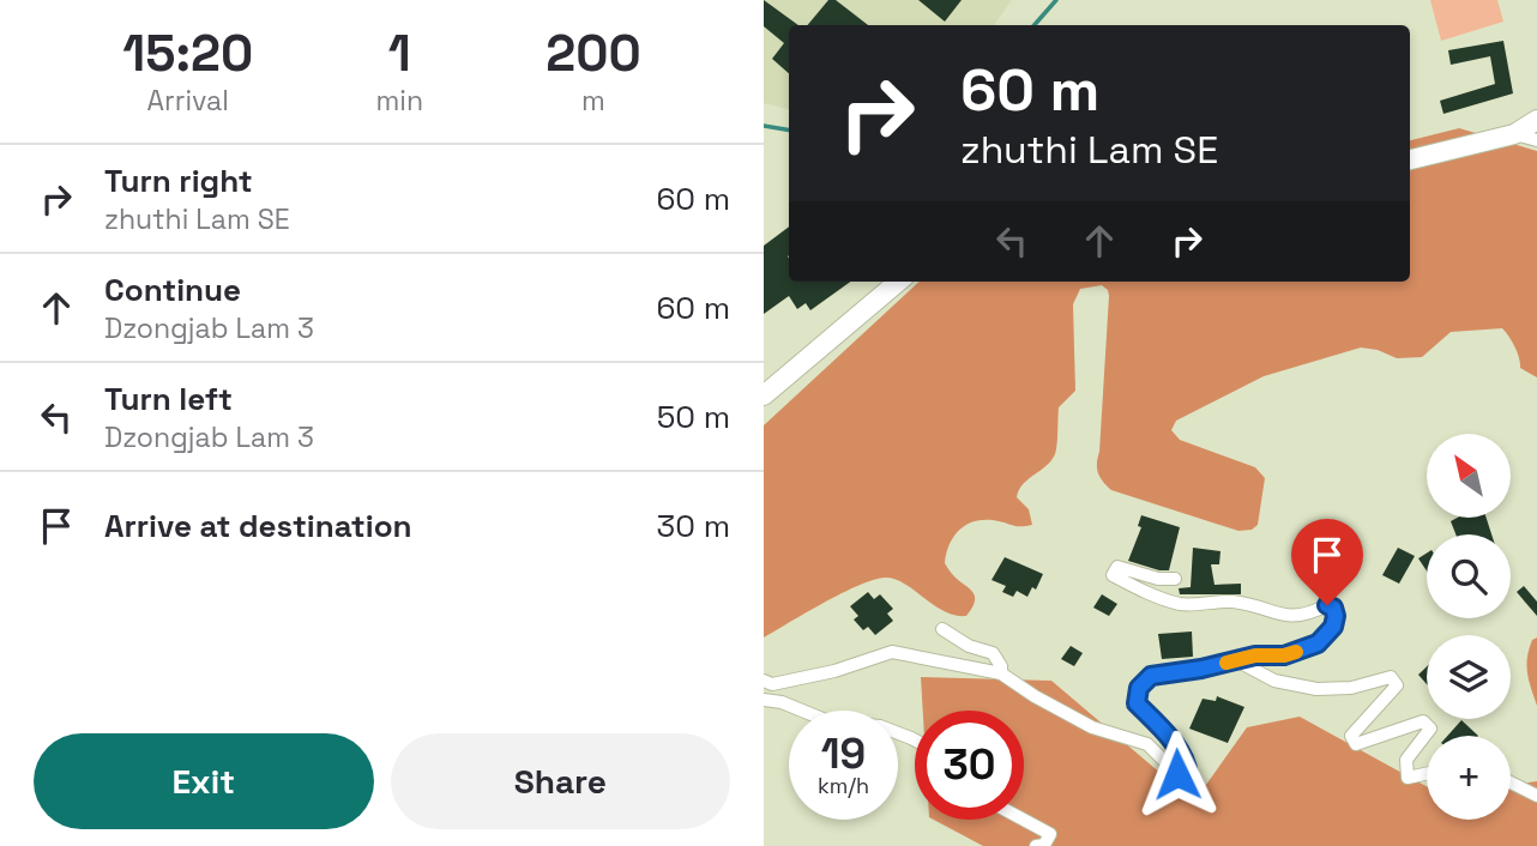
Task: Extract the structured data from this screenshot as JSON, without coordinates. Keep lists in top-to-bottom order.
{
  "north": "top left",
  "page": {
    "eta": [
      "15:20",
      "Arrival",
      "1",
      "min",
      "200",
      "m"
    ],
    "turn": ["60 m", "zhuthi Lam SE"],
    "list": [
      {
        "name": "Turn right",
        "note": "zhuthi Lam SE",
        "value": "60 m"
      },
      {
        "name": "Continue",
        "note": "Dzongjab Lam 3",
        "value": "60 m"
      },
      {
        "name": "Turn left",
        "note": "Dzongjab Lam 3",
        "value": "50 m"
      },
      {
        "name": "Arrive at destination",
        "value": "30 m"
      }
    ],
    "map_buttons": "+",
    "speed": "19 km/h",
    "limit": "30",
    "buttons": ["Exit", "Share"]
  }
}
